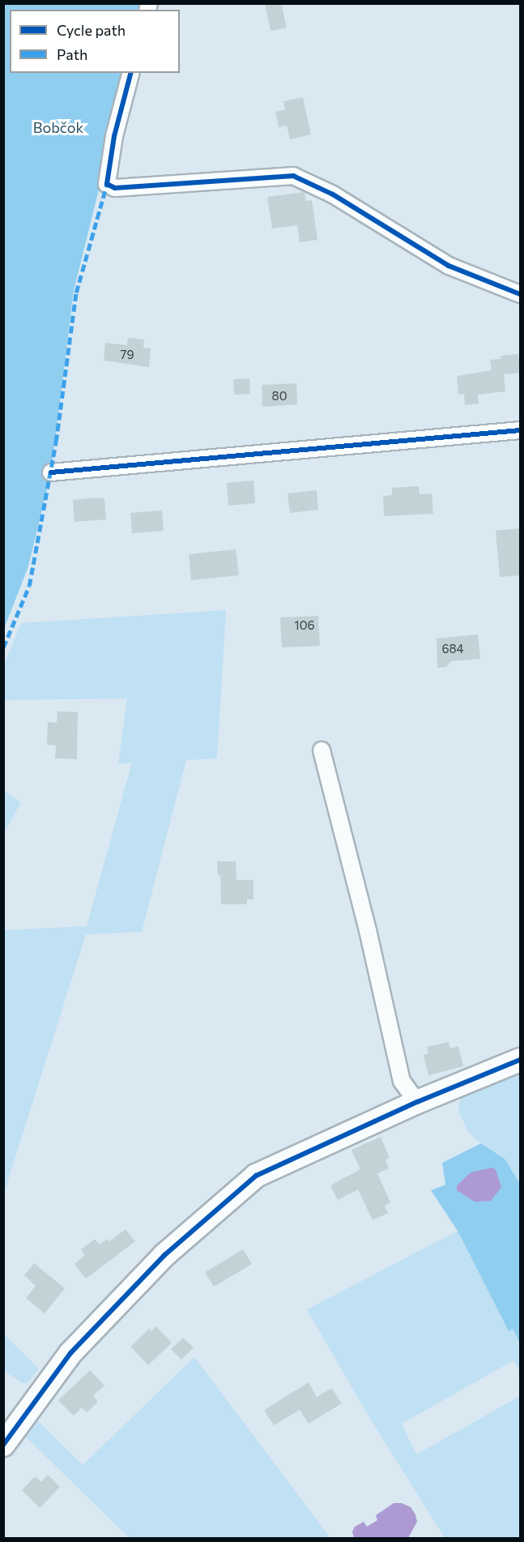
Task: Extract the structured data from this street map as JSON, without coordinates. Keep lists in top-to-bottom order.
{
  "parks": ["Bobčok"],
  "house_numbers": [
    "79",
    "80",
    "106",
    "684"
  ],
  "legend": ["Cycle path", "Path"]
}
